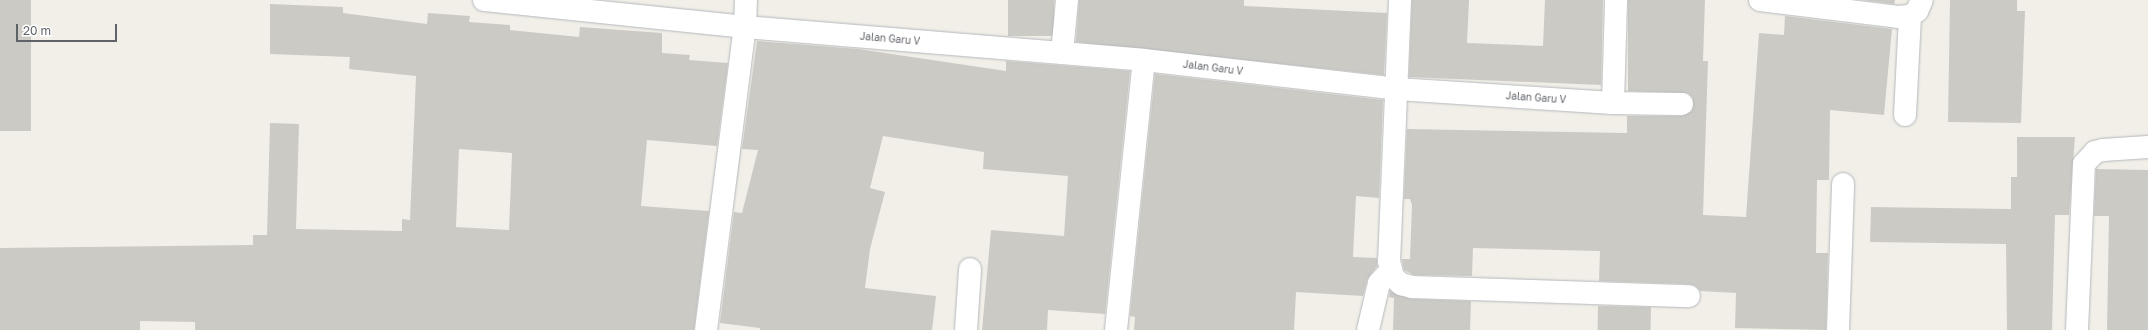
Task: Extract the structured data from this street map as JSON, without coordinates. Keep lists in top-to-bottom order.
{
  "streets": {
    "street": ["Jalan Garu V"]
  },
  "scale_bar": "20 m"
}
